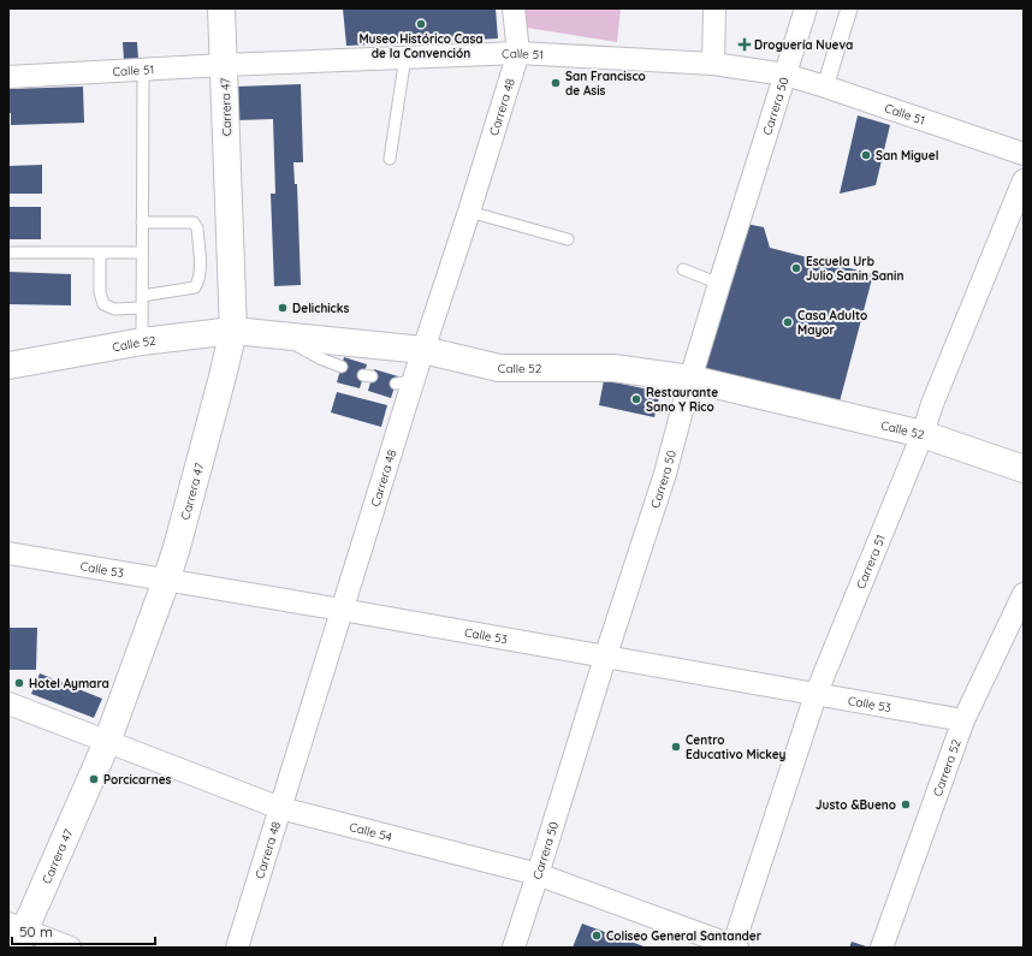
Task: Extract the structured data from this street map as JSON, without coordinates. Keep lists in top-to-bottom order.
{
  "streets": {
    "street": [
      "Calle 51",
      "Carrera 50",
      "Carrera 47",
      "Carrera 48",
      "Calle 52",
      "Carrera 51",
      "Calle 53",
      "Carrera 52",
      "Calle 54"
    ]
  },
  "crossings": [
    ["Calle 51", "Carrera 50"],
    ["Calle 51", "Carrera 47"],
    ["Calle 51", "Carrera 48"],
    ["Carrera 50", "Calle 52"],
    ["Carrera 50", "Calle 53"],
    ["Carrera 50", "Calle 54"],
    ["Carrera 47", "Calle 52"],
    ["Carrera 47", "Calle 53"],
    ["Carrera 47", "Calle 54"],
    ["Carrera 48", "Calle 52"],
    ["Carrera 48", "Calle 53"],
    ["Carrera 48", "Calle 54"],
    ["Calle 52", "Carrera 51"],
    ["Carrera 51", "Calle 53"],
    ["Carrera 51", "Calle 54"],
    ["Calle 53", "Carrera 52"]
  ],
  "places": {
    "other": [
      "Museo Histórico Casa de la Convención",
      "San Francisco de Asis",
      "San Miguel",
      "Escuela Urb Julio Sanin Sanin",
      "Delichicks",
      "Casa Adulto Mayor",
      "Restaurante Sano Y Rico",
      "Hotel Aymara",
      "Centro Educativo Mickey",
      "Porcicarnes",
      "Justo &Bueno",
      "Coliseo General Santander"
    ],
    "health": ["Droguería Nueva"]
  },
  "scale_bar": "50 m"
}
